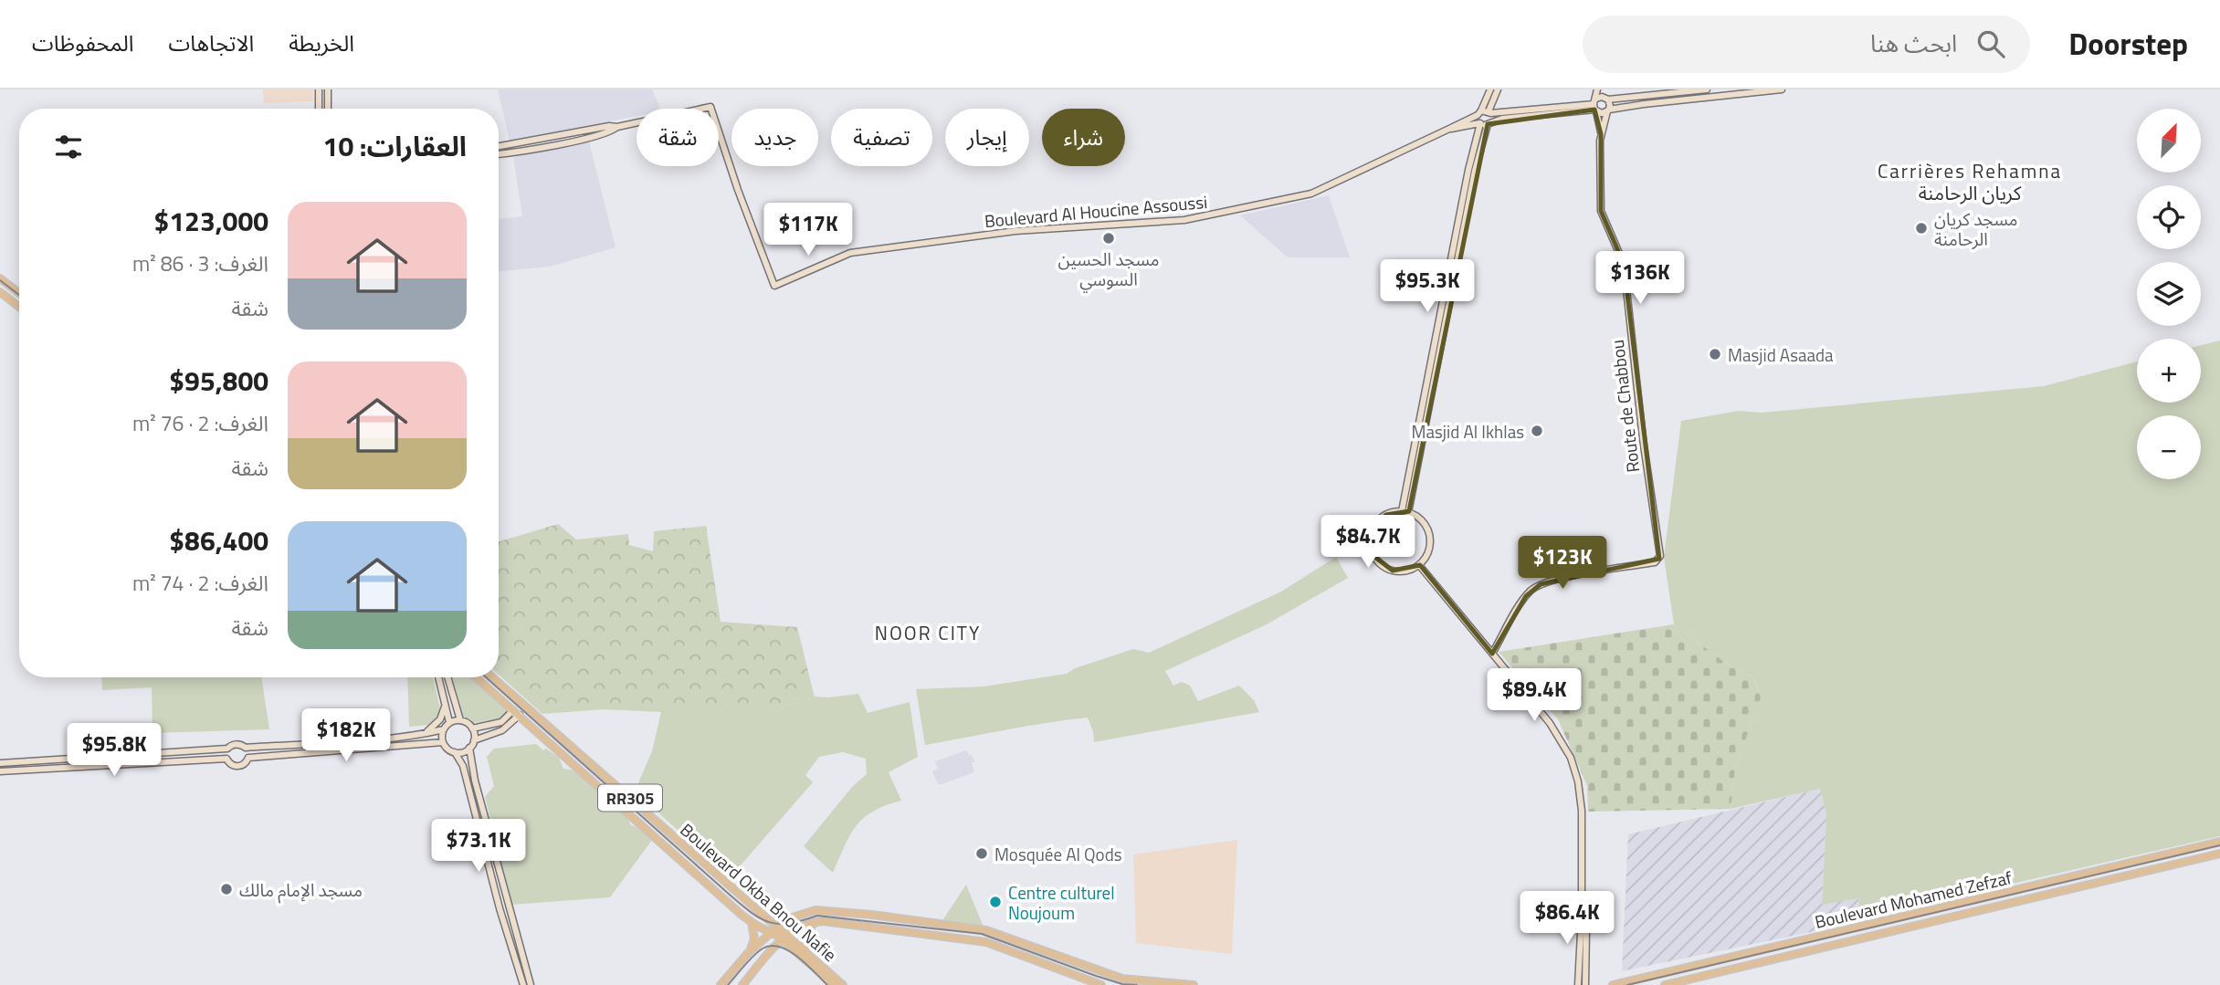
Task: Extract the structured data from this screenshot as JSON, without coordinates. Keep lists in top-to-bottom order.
{
  "streets": {
    "main road": ["RR305", "Boulevard Okba Bnou Nafie", "Boulevard Mohamed Zefzaf"],
    "street": ["Boulevard Al Houcine Assoussi", "Route de Chabbou"]
  },
  "crossings": [
    ["Boulevard Al Houcine Assoussi", "Route de Chabbou"]
  ],
  "districts": ["Carrières Rehamna كريان الرحامنة", "NOOR CITY"],
  "places": [
    "مسجد كريان الرحامنة",
    "مسجد الحسين السوسي",
    "Masjid Asaada",
    "Masjid Al Ikhlas",
    "Mosquée Al Qods",
    "مسجد الإمام مالك",
    "Centre culturel Noujoum"
  ],
  "north": "top right",
  "page": {
    "header": "Doorstep",
    "search": "ابحث هنا",
    "nav": ["الخريطة", "الاتجاهات", "المحفوظات"],
    "map_buttons": ["+", "−"],
    "chip": [
      "شراء",
      "إيجار",
      "تصفية",
      "جديد",
      "شقة"
    ],
    "heading": "العقارات: 10",
    "list": [
      {
        "name": "$123,000",
        "note": "الغرف: 3 · 86 m² · شقة"
      },
      {
        "name": "$95,800",
        "note": "الغرف: 2 · 76 m² · شقة"
      },
      {
        "name": "$86,400",
        "note": "الغرف: 2 · 74 m² · شقة"
      }
    ],
    "price": [
      "$117K",
      "$136K",
      "$95.3K",
      "$84.7K",
      "$123K",
      "$89.4K",
      "$182K",
      "$95.8K",
      "$73.1K",
      "$86.4K"
    ]
  }
}
